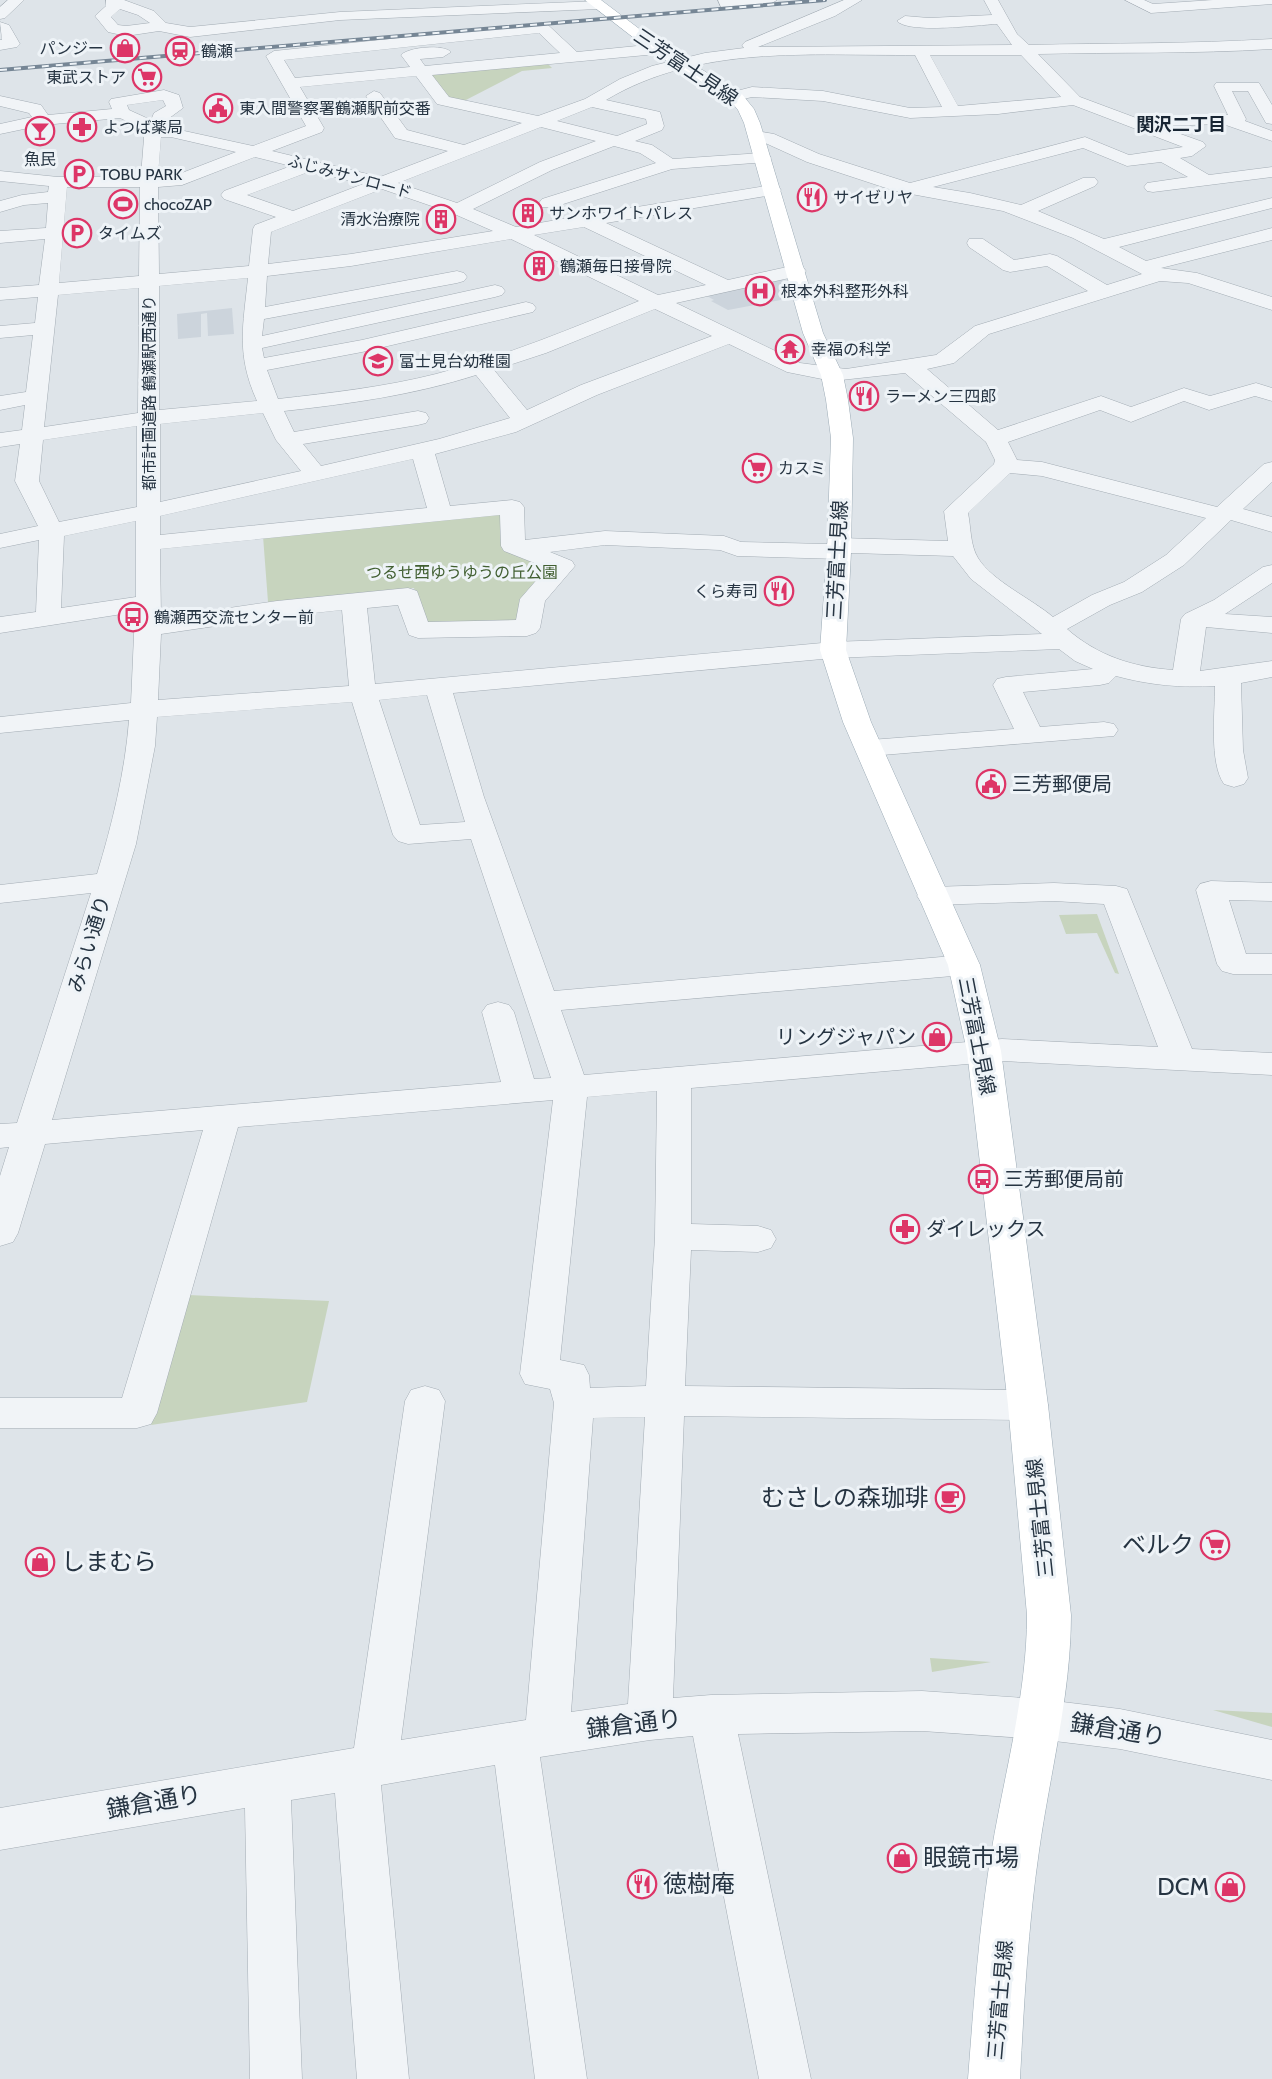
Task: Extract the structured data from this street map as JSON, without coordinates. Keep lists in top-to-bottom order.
{
  "streets": {
    "main road": ["三芳富士見線"],
    "street": [
      "ふじみサンロード",
      "都市計画道路 鶴瀬駅西通り",
      "みらい通り",
      "鎌倉通り"
    ]
  },
  "crossings": [
    ["三芳富士見線", "ふじみサンロード"],
    ["三芳富士見線", "鎌倉通り"],
    ["ふじみサンロード", "都市計画道路 鶴瀬駅西通り"],
    ["都市計画道路 鶴瀬駅西通り", "みらい通り"]
  ],
  "districts": ["関沢二丁目"],
  "parks": ["つるせ西ゆうゆうの丘公園"],
  "places": {
    "shop": [
      "パンジー",
      "リングジャパン",
      "しまむら",
      "眼鏡市場",
      "DCM"
    ],
    "station": ["鶴瀬"],
    "supermarket": ["東武ストア", "カスミ", "ベルク"],
    "public building": ["東入間警察署鶴瀬駅前交番", "三芳郵便局"],
    "pharmacy": ["よつば薬局", "ダイレックス"],
    "bar": ["魚民"],
    "parking": ["TOBU PARK", "タイムズ"],
    "restaurant": [
      "サイゼリヤ",
      "ラーメン三四郎",
      "くら寿司",
      "徳樹庵"
    ],
    "sports": ["chocoZAP"],
    "building": ["サンホワイトパレス", "清水治療院", "鶴瀬毎日接骨院"],
    "hospital": ["根本外科整形外科"],
    "temple": ["幸福の科学"],
    "school or university": ["富士見台幼稚園"],
    "bus stop": ["鶴瀬西交流センター前", "三芳郵便局前"],
    "cafe": ["むさしの森珈琲"]
  }
}
